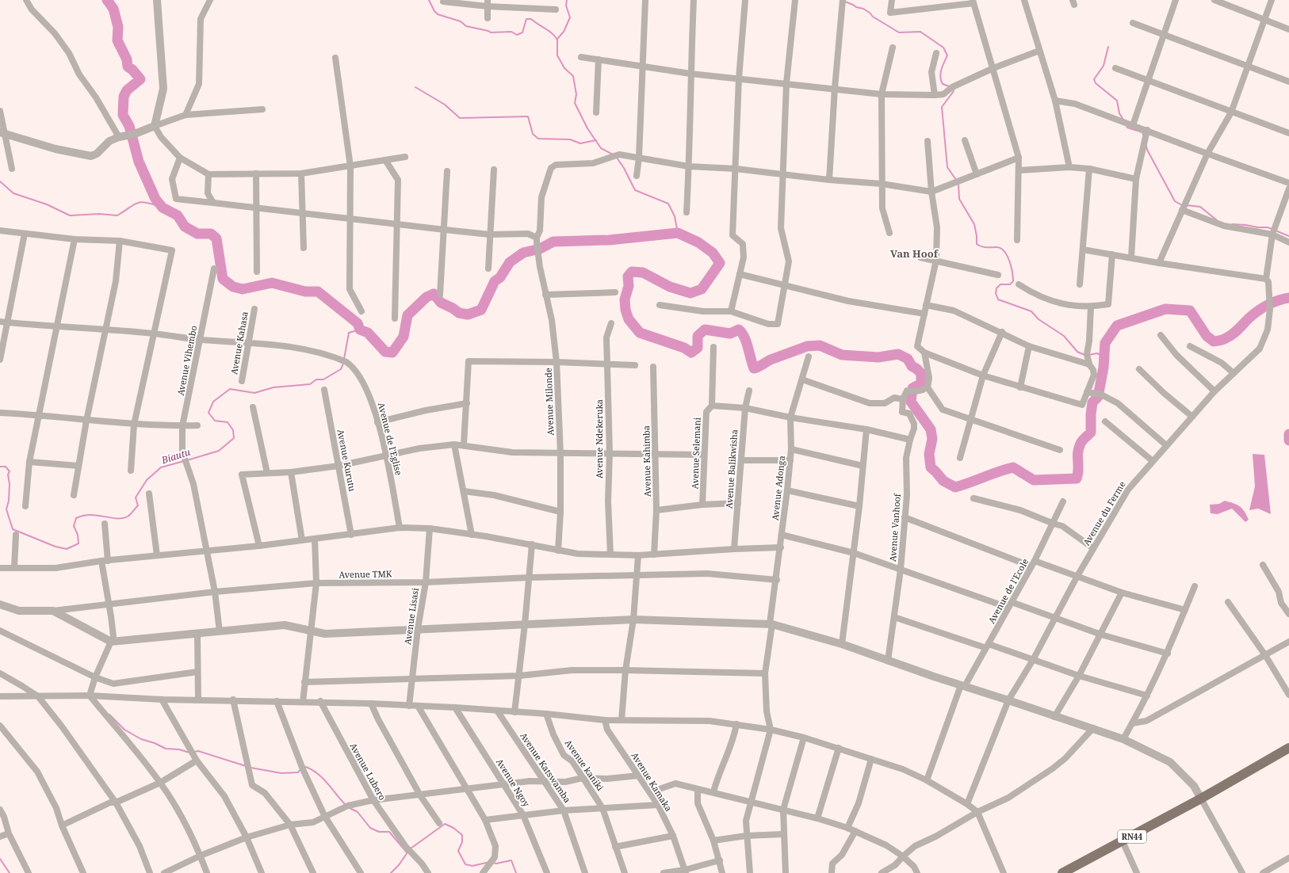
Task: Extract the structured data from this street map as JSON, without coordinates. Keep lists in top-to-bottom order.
{
  "streets": {
    "main road": ["RN44"],
    "street": [
      "Avenue Kahasa",
      "Avenue Vihembo",
      "Avenue Milonde",
      "Avenue de l'Eglise",
      "Avenue Ndekeruka",
      "Avenue Selemani",
      "Avenue Kurutu",
      "Avenue Kahimba",
      "Avenue Balikwisha",
      "Avenue Adonga",
      "Avenue du Ferme",
      "Avenue Vanhoof",
      "Avenue TMK",
      "Avenue de l'Ecole",
      "Avenue Lisasi",
      "Avenue kaniki",
      "Avenue Katswamba",
      "Avenue Lubero",
      "Avenue Kamaka",
      "Avenue Ngoy"
    ]
  },
  "crossings": [
    ["Avenue Kahasa", "Avenue de l'Eglise"],
    ["Avenue Vihembo", "Avenue TMK"],
    ["Avenue Adonga", "Avenue TMK"],
    ["Avenue TMK", "Avenue Lisasi"]
  ],
  "districts": ["Van Hoof"],
  "water": ["Biautu"]
}
